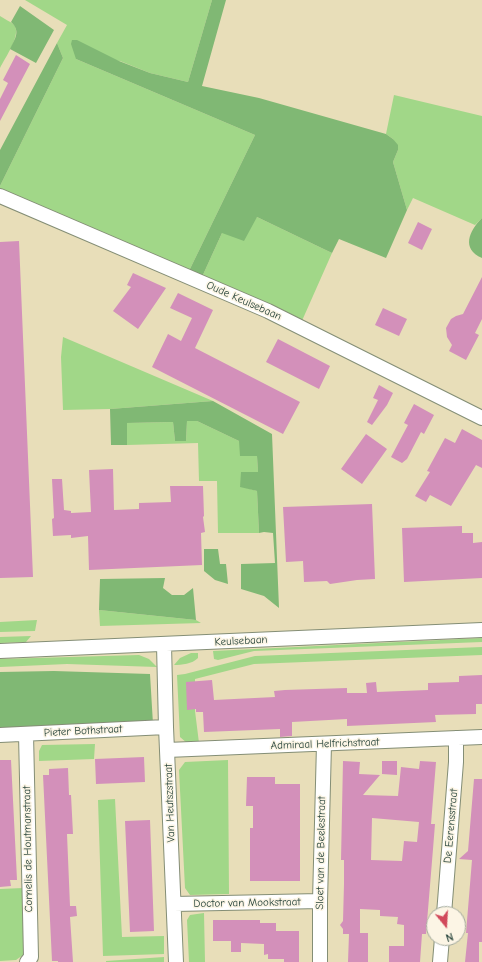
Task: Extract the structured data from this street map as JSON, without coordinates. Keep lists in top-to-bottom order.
{
  "streets": {
    "street": [
      "Oude Keulsebaan",
      "Keulsebaan",
      "Pieter Bothstraat",
      "Admiraal Helfrichstraat",
      "Van Heutszstraat",
      "De Eerensstraat",
      "Cornelis de Houtmanstraat",
      "Sloet van de Beelestraat",
      "Doctor van Mookstraat"
    ]
  },
  "crossings": [
    ["Keulsebaan", "Van Heutszstraat"],
    ["Pieter Bothstraat", "Van Heutszstraat"],
    ["Pieter Bothstraat", "Cornelis de Houtmanstraat"],
    ["Admiraal Helfrichstraat", "Van Heutszstraat"],
    ["Admiraal Helfrichstraat", "De Eerensstraat"],
    ["Admiraal Helfrichstraat", "Sloet van de Beelestraat"],
    ["Van Heutszstraat", "Doctor van Mookstraat"],
    ["Sloet van de Beelestraat", "Doctor van Mookstraat"]
  ],
  "north": "bottom"
}
